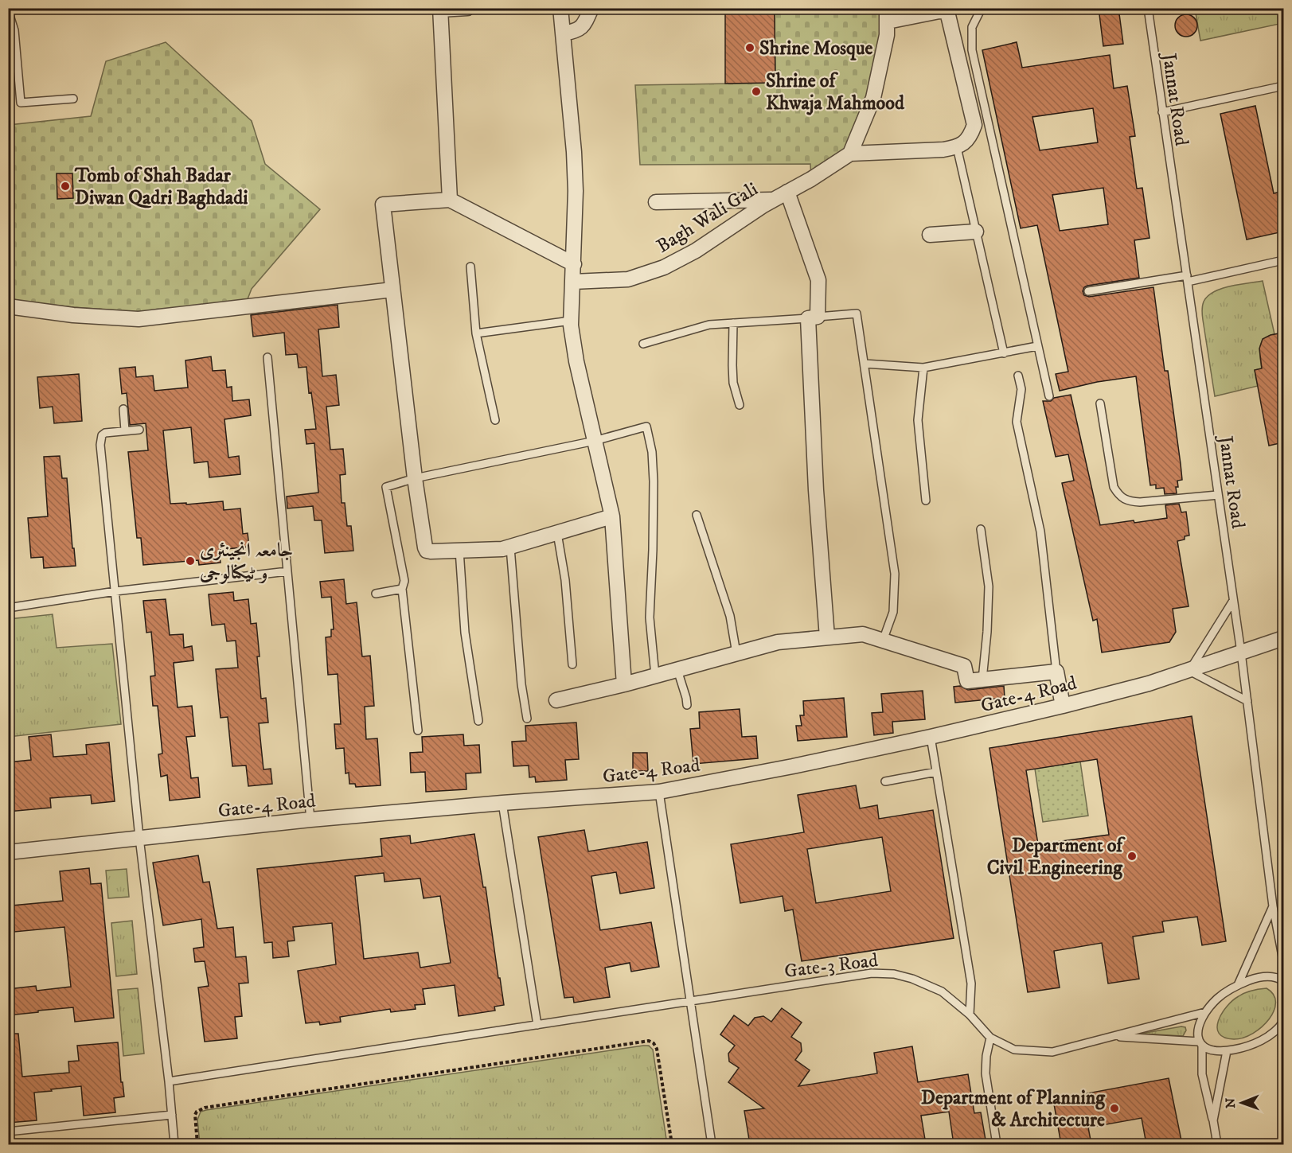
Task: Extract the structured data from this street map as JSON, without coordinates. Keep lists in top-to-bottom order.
{
  "streets": {
    "street": ["Bagh Wali Gali", "Gate-4 Road"],
    "lane": ["Jannat Road", "Gate-3 Road"]
  },
  "crossings": [
    ["Jannat Road", "Gate-4 Road"]
  ],
  "places": [
    "Shrine Mosque",
    "Shrine of Khwaja Mahmood",
    "Tomb of Shah Badar Diwan Qadri Baghdadi",
    "جامعہ انجینئری و ٹیکنالوجی",
    "Department of Civil Engineering",
    "Department of Planning & Architecture"
  ],
  "north": "left"
}
